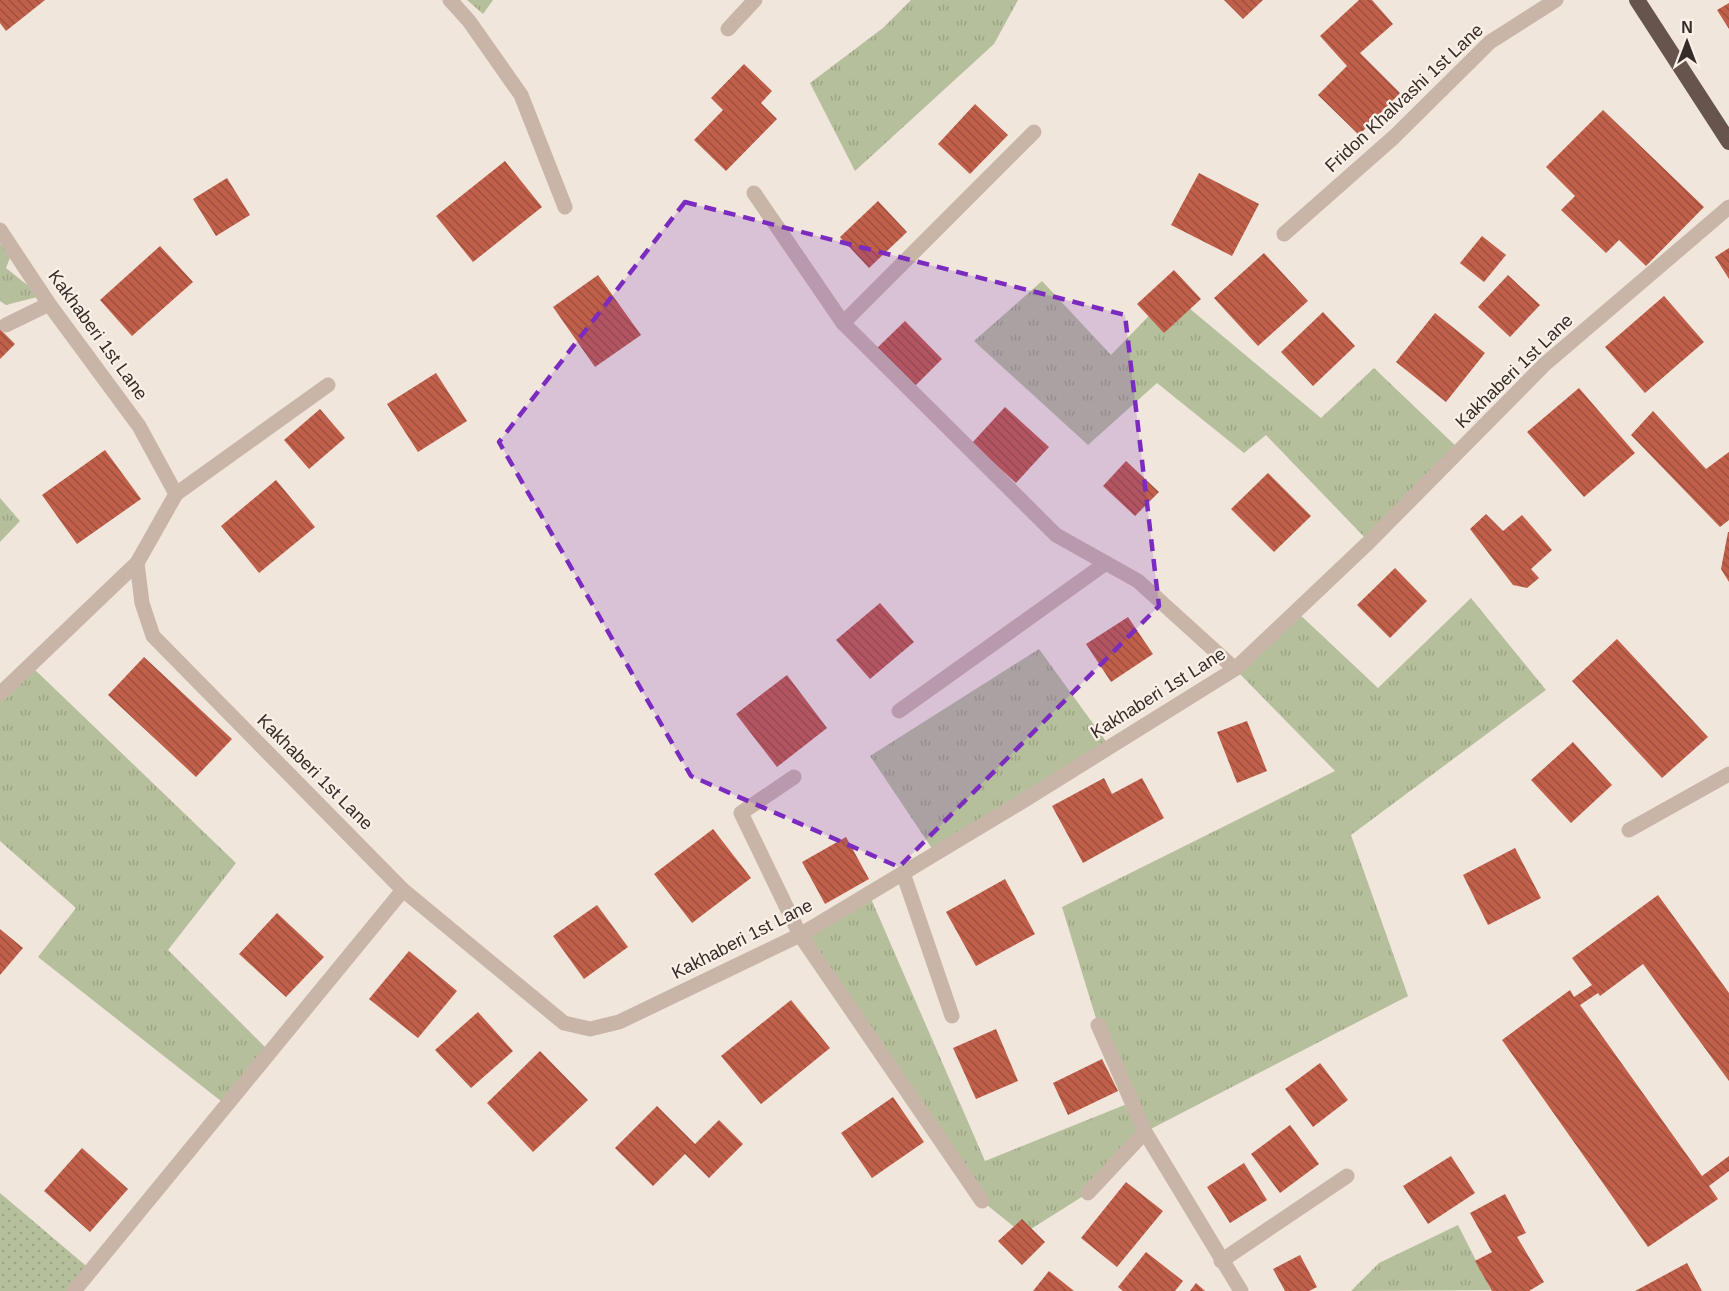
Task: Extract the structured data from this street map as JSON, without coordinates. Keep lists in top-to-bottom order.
{
  "streets": {
    "street": ["Fridon Khalvashi 1st Lane", "Kakhaberi 1st Lane"]
  },
  "north": "top"
}
